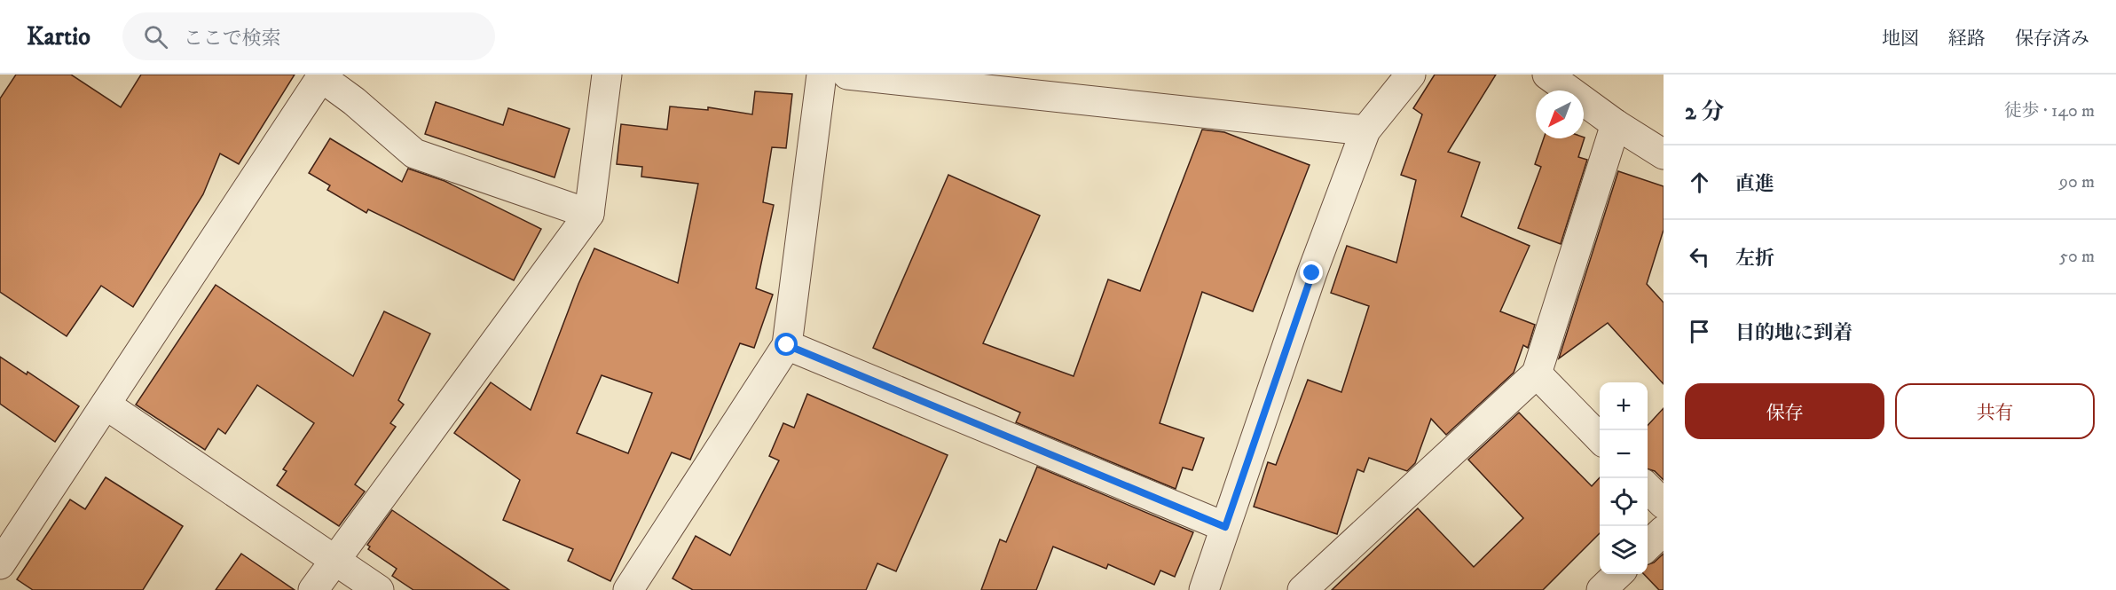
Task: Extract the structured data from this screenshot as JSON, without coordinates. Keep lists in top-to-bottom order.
{
  "north": "bottom left",
  "page": {
    "header": "Kartio",
    "search": "ここで検索",
    "nav": ["地図", "経路", "保存済み"],
    "heading": ["2 分", "徒歩 · 140 m"],
    "list": [
      ["直進", "90 m"],
      ["左折", "50 m"],
      "目的地に到着"
    ],
    "buttons": ["保存", "共有"],
    "map_buttons": ["+", "−"]
  }
}
